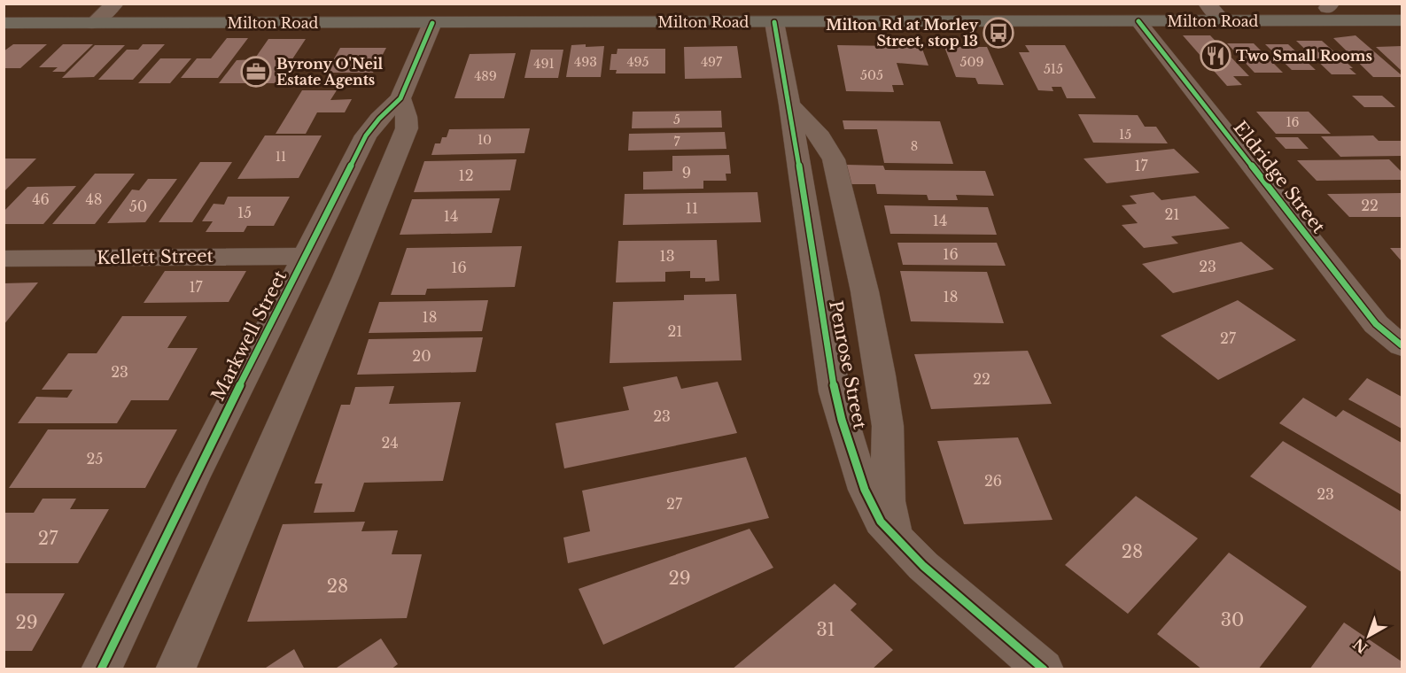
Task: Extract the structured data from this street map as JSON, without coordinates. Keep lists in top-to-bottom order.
{
  "streets": {
    "main road": ["Milton Road"],
    "street": [
      "Eldridge Street",
      "Kellett Street",
      "Markwell Street",
      "Penrose Street"
    ]
  },
  "crossings": [
    ["Milton Road", "Eldridge Street"],
    ["Milton Road", "Markwell Street"],
    ["Milton Road", "Penrose Street"],
    ["Kellett Street", "Markwell Street"]
  ],
  "places": {
    "bus stop": ["Milton Rd at Morley Street, stop 13"],
    "restaurant": ["Two Small Rooms"],
    "office": ["Byrony O'Neil Estate Agents"]
  },
  "house_numbers": [
    "493",
    "495",
    "497",
    "509",
    "491",
    "515",
    "505",
    "489",
    "5",
    "16",
    "15",
    "10",
    "7",
    "8",
    "11",
    "17",
    "9",
    "12",
    "46",
    "48",
    "22",
    "50",
    "11",
    "15",
    "21",
    "14",
    "14",
    "16",
    "13",
    "23",
    "16",
    "17",
    "18",
    "18",
    "21",
    "27",
    "20",
    "23",
    "22",
    "23",
    "24",
    "25",
    "26",
    "23",
    "27",
    "27",
    "28",
    "29",
    "28",
    "30",
    "29",
    "31"
  ],
  "north": "bottom left"
}
